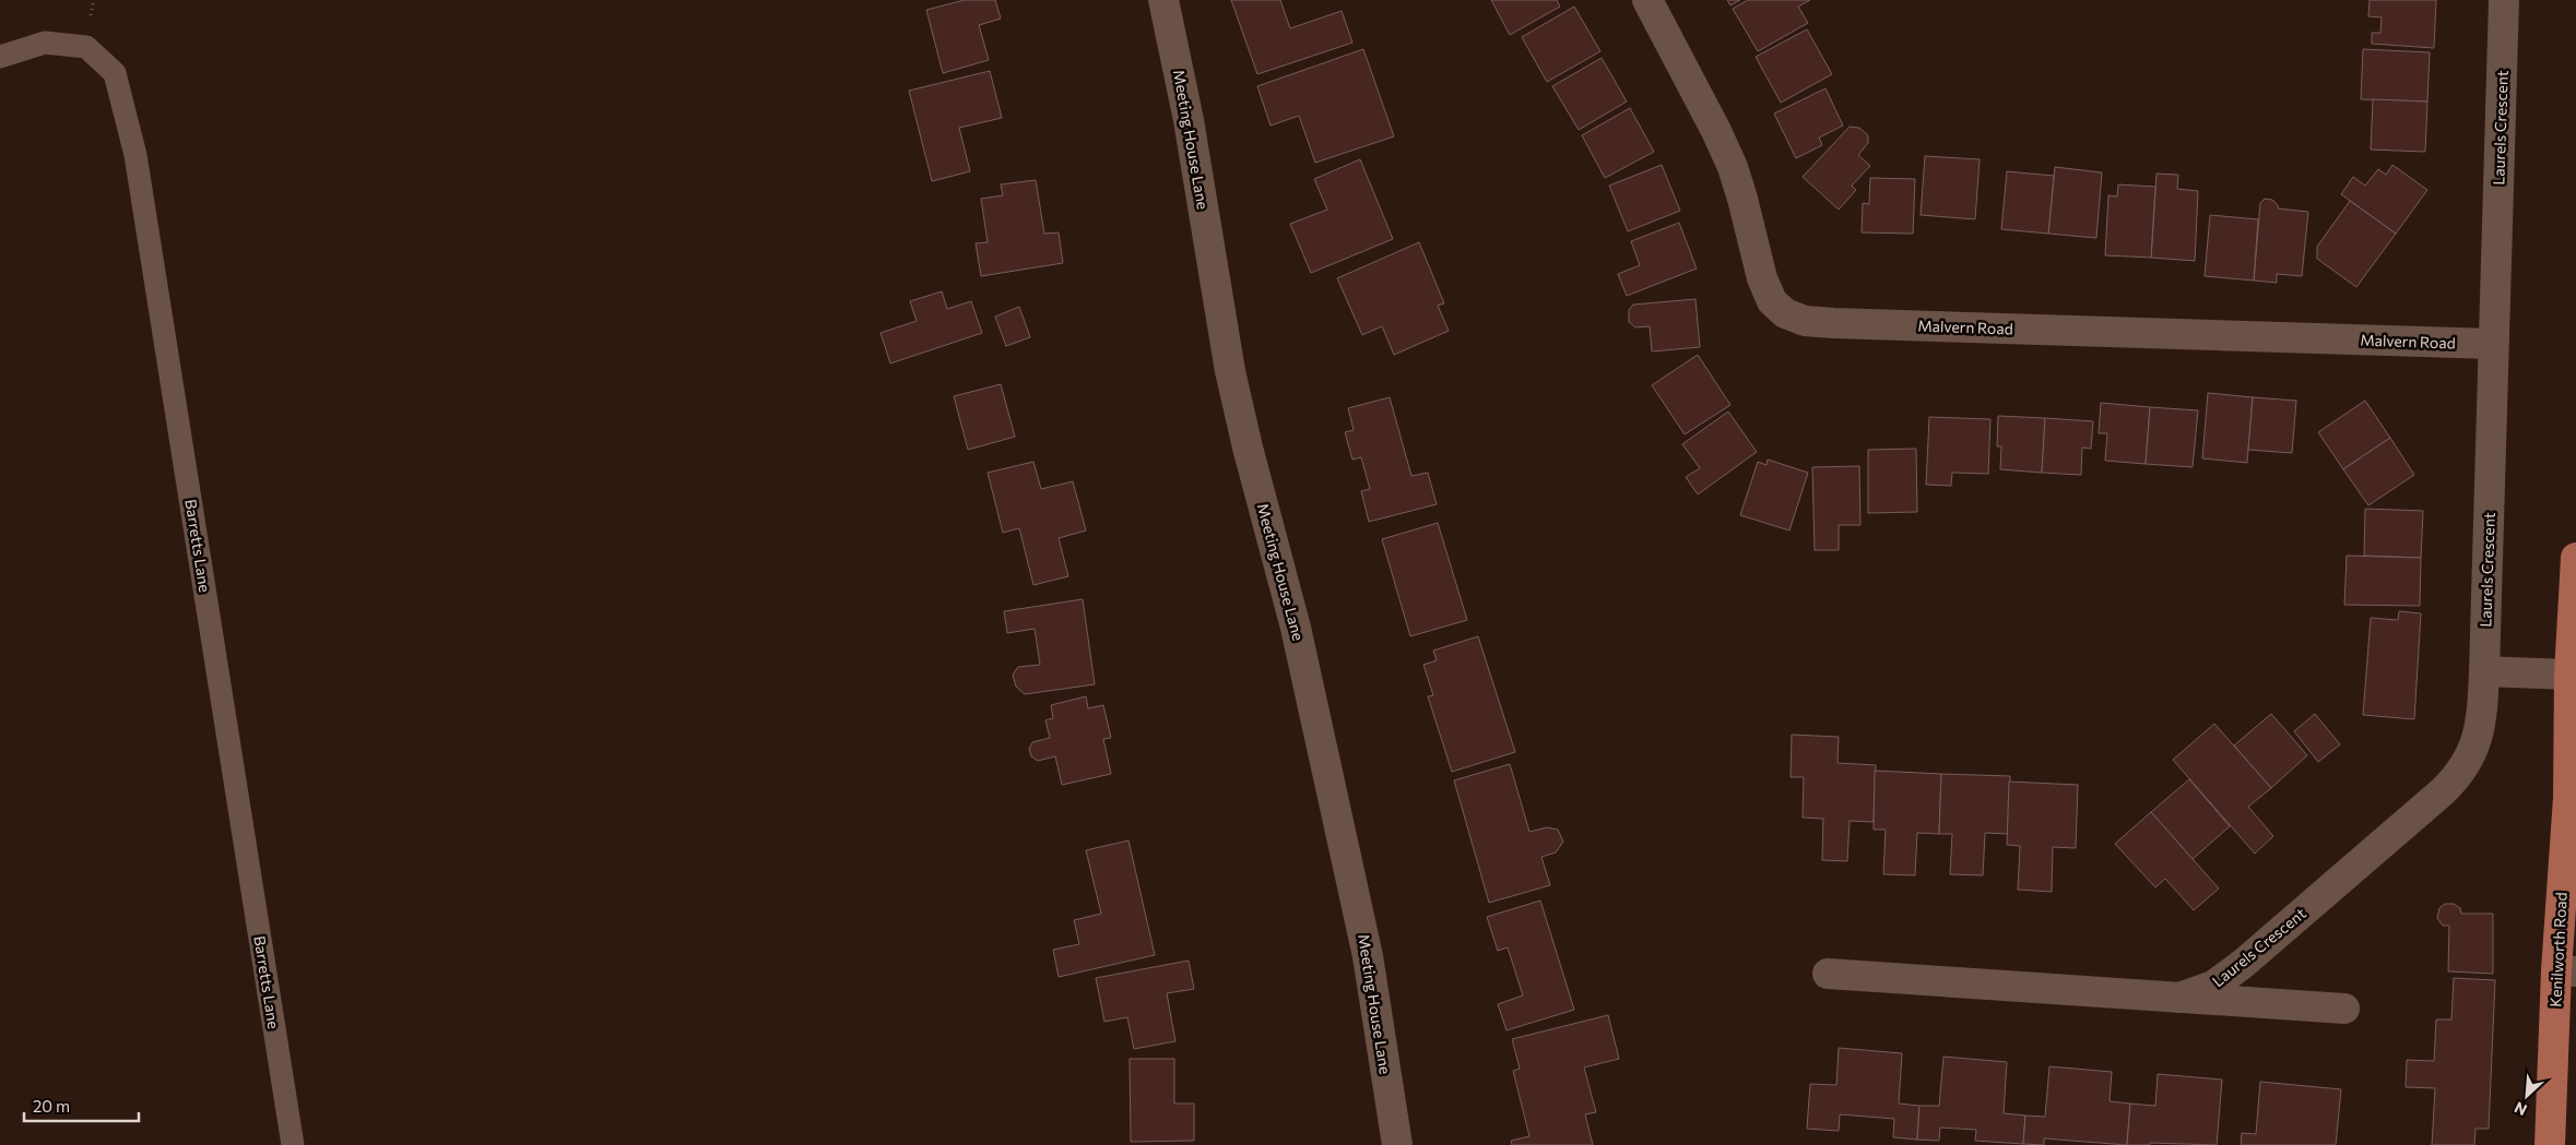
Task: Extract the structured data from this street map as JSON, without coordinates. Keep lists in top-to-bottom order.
{
  "streets": {
    "highway": ["Kenilworth Road"],
    "street": ["Laurels Crescent", "Meeting House Lane", "Malvern Road"],
    "lane": ["Barretts Lane"]
  },
  "crossings": [
    ["Laurels Crescent", "Malvern Road"]
  ],
  "scale_bar": "20 m",
  "north": "bottom left"
}
